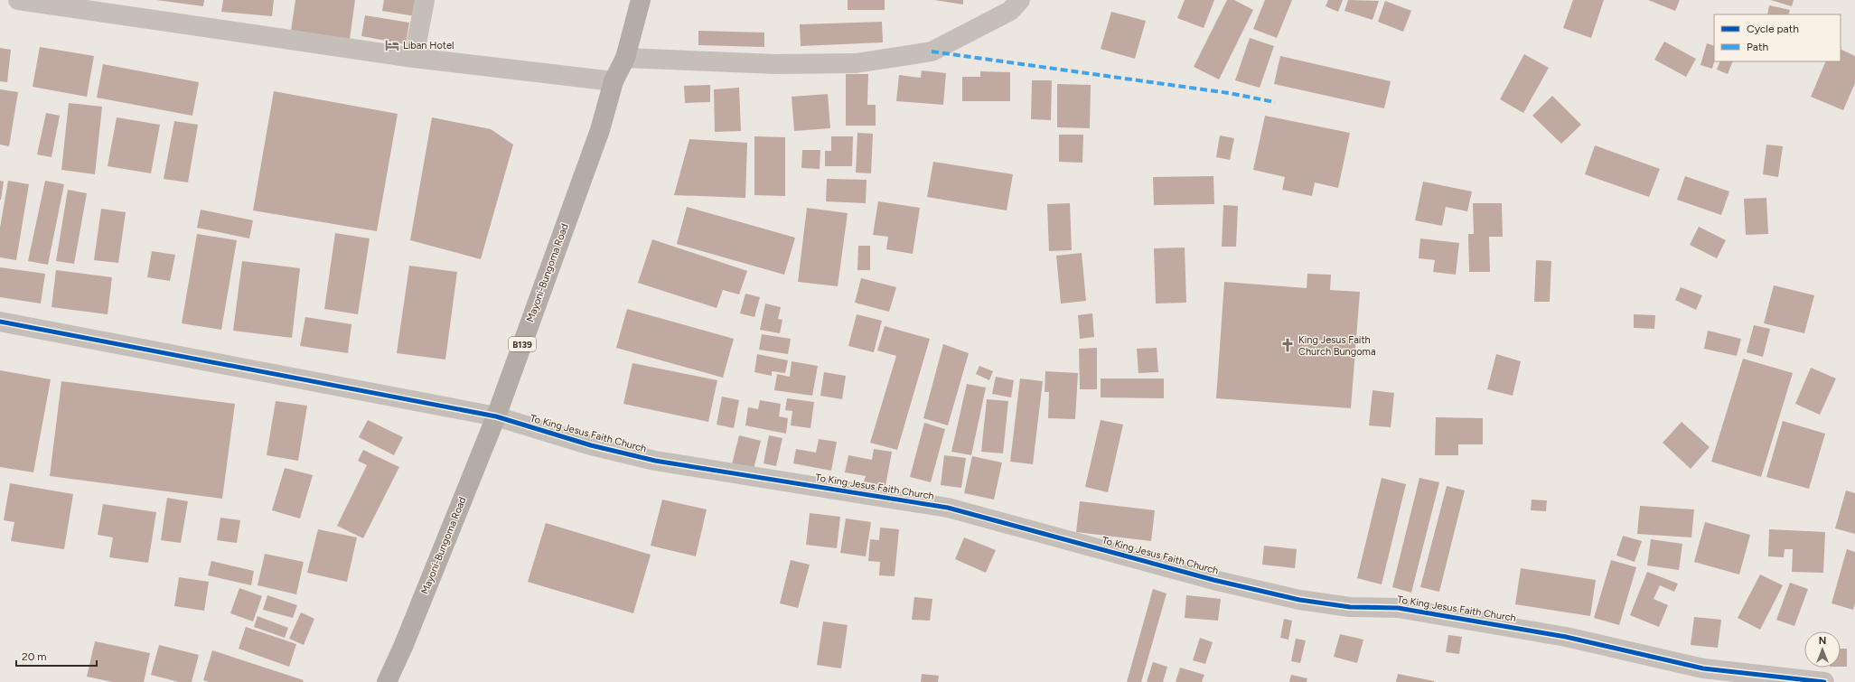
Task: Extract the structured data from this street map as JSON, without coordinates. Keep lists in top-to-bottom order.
{
  "streets": {
    "main road": ["Mayoni-Bungoma Road", "B139"],
    "street": ["To King Jesus Faith Church"]
  },
  "crossings": [
    ["Mayoni-Bungoma Road", "To King Jesus Faith Church"]
  ],
  "places": {
    "hotel": ["Liban Hotel"],
    "church": ["King Jesus Faith Church Bungoma"]
  },
  "legend": ["Cycle path", "Path"],
  "scale_bar": "20 m",
  "north": "top"
}
